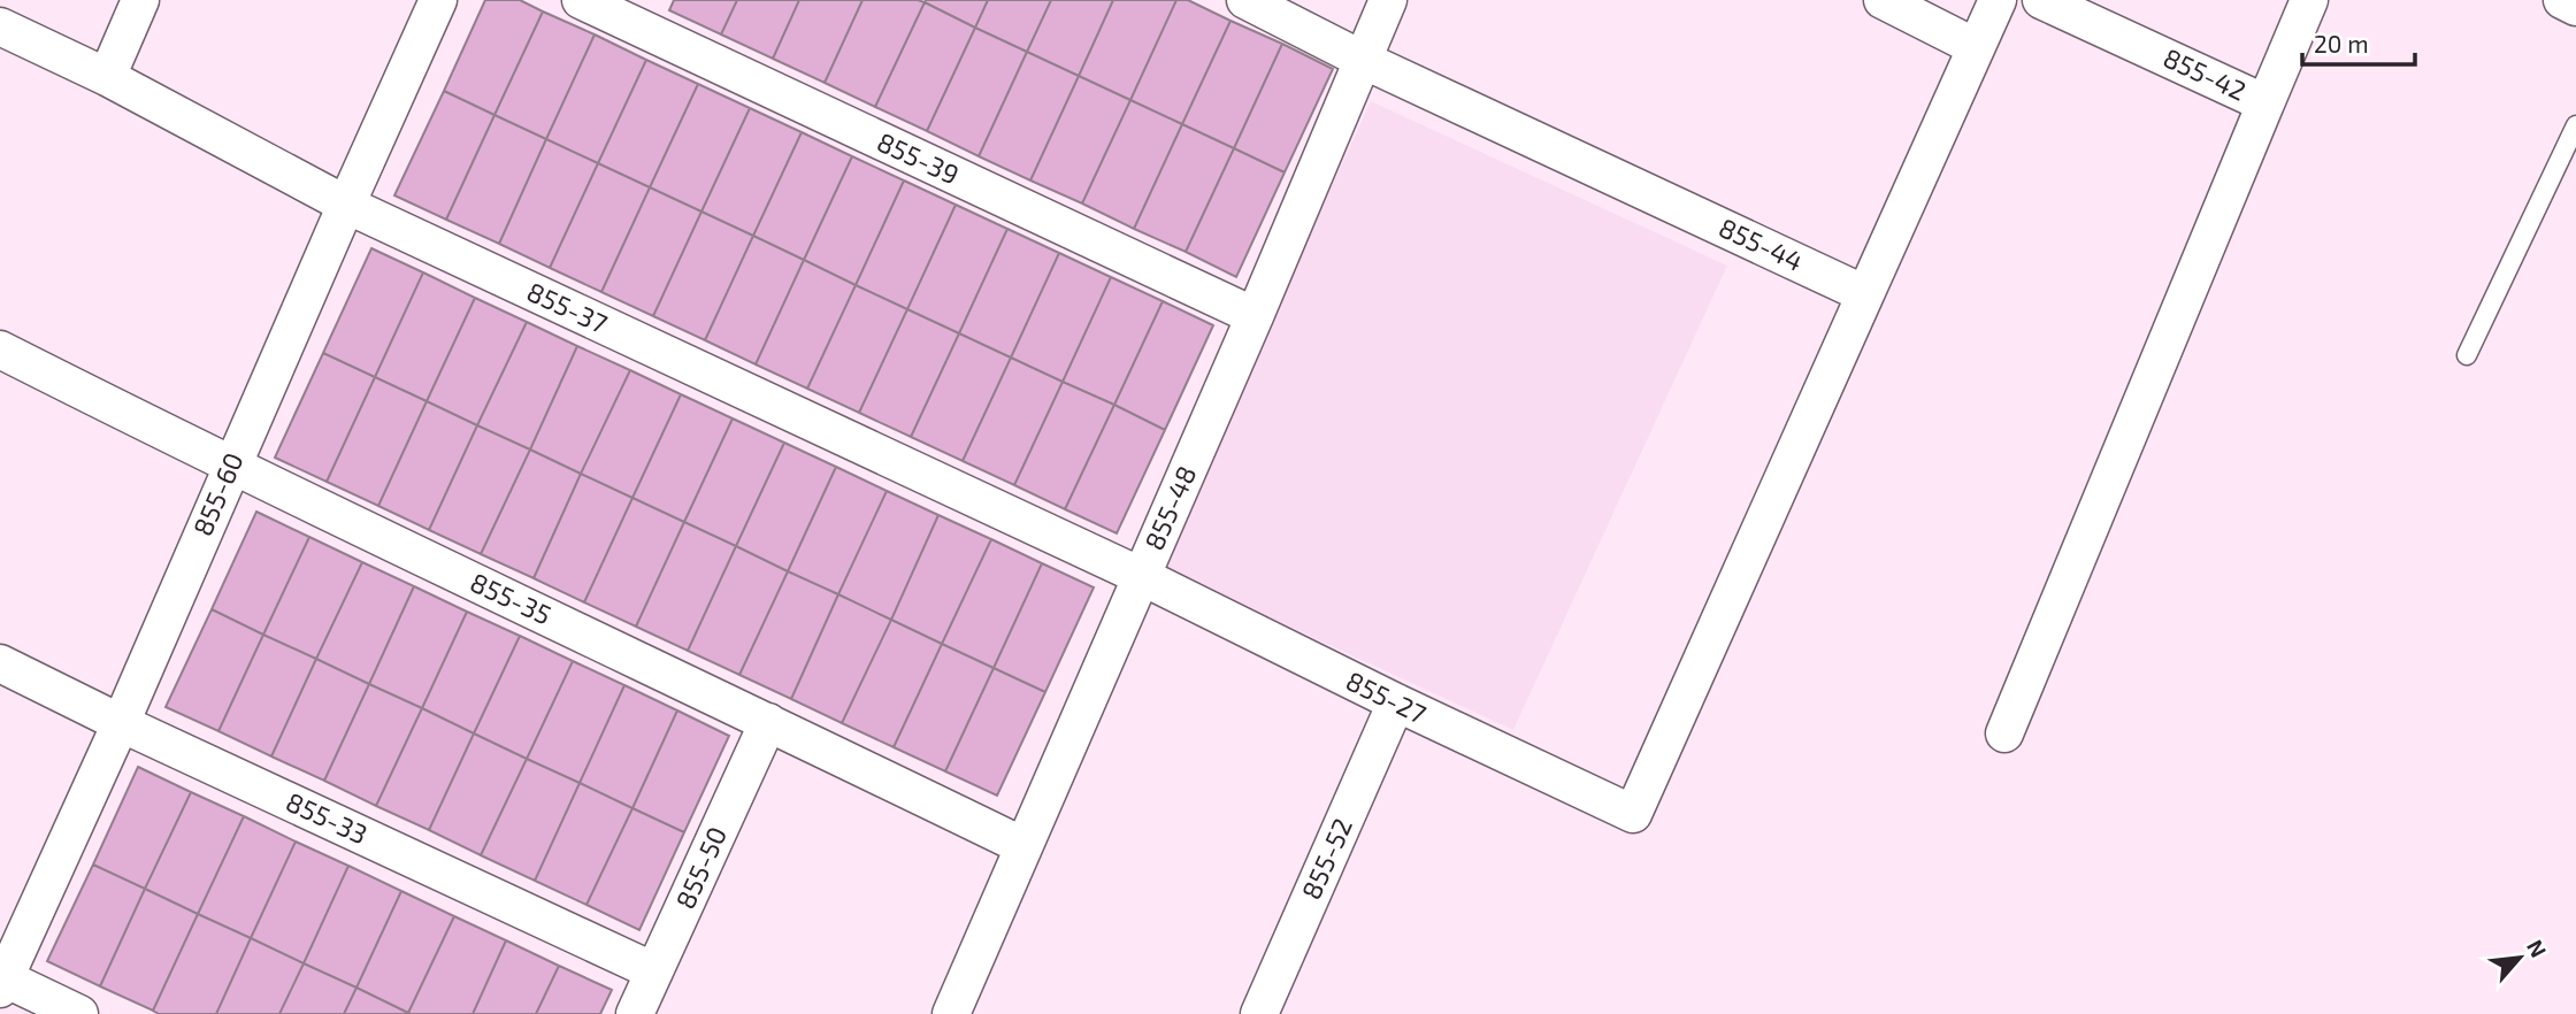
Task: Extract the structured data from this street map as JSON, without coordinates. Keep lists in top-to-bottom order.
{
  "streets": {
    "street": [
      "855-42",
      "855-39",
      "855-44",
      "855-37",
      "855-60",
      "855-48",
      "855-35",
      "855-27",
      "855-33",
      "855-52",
      "855-50"
    ]
  },
  "crossings": [
    ["855-39", "855-48"],
    ["855-44", "855-48"],
    ["855-44", "855-27"],
    ["855-37", "855-60"],
    ["855-37", "855-48"],
    ["855-37", "855-27"],
    ["855-60", "855-35"],
    ["855-60", "855-33"],
    ["855-48", "855-35"],
    ["855-48", "855-27"],
    ["855-35", "855-50"],
    ["855-27", "855-52"],
    ["855-33", "855-50"]
  ],
  "scale_bar": "20 m",
  "north": "top right"
}
